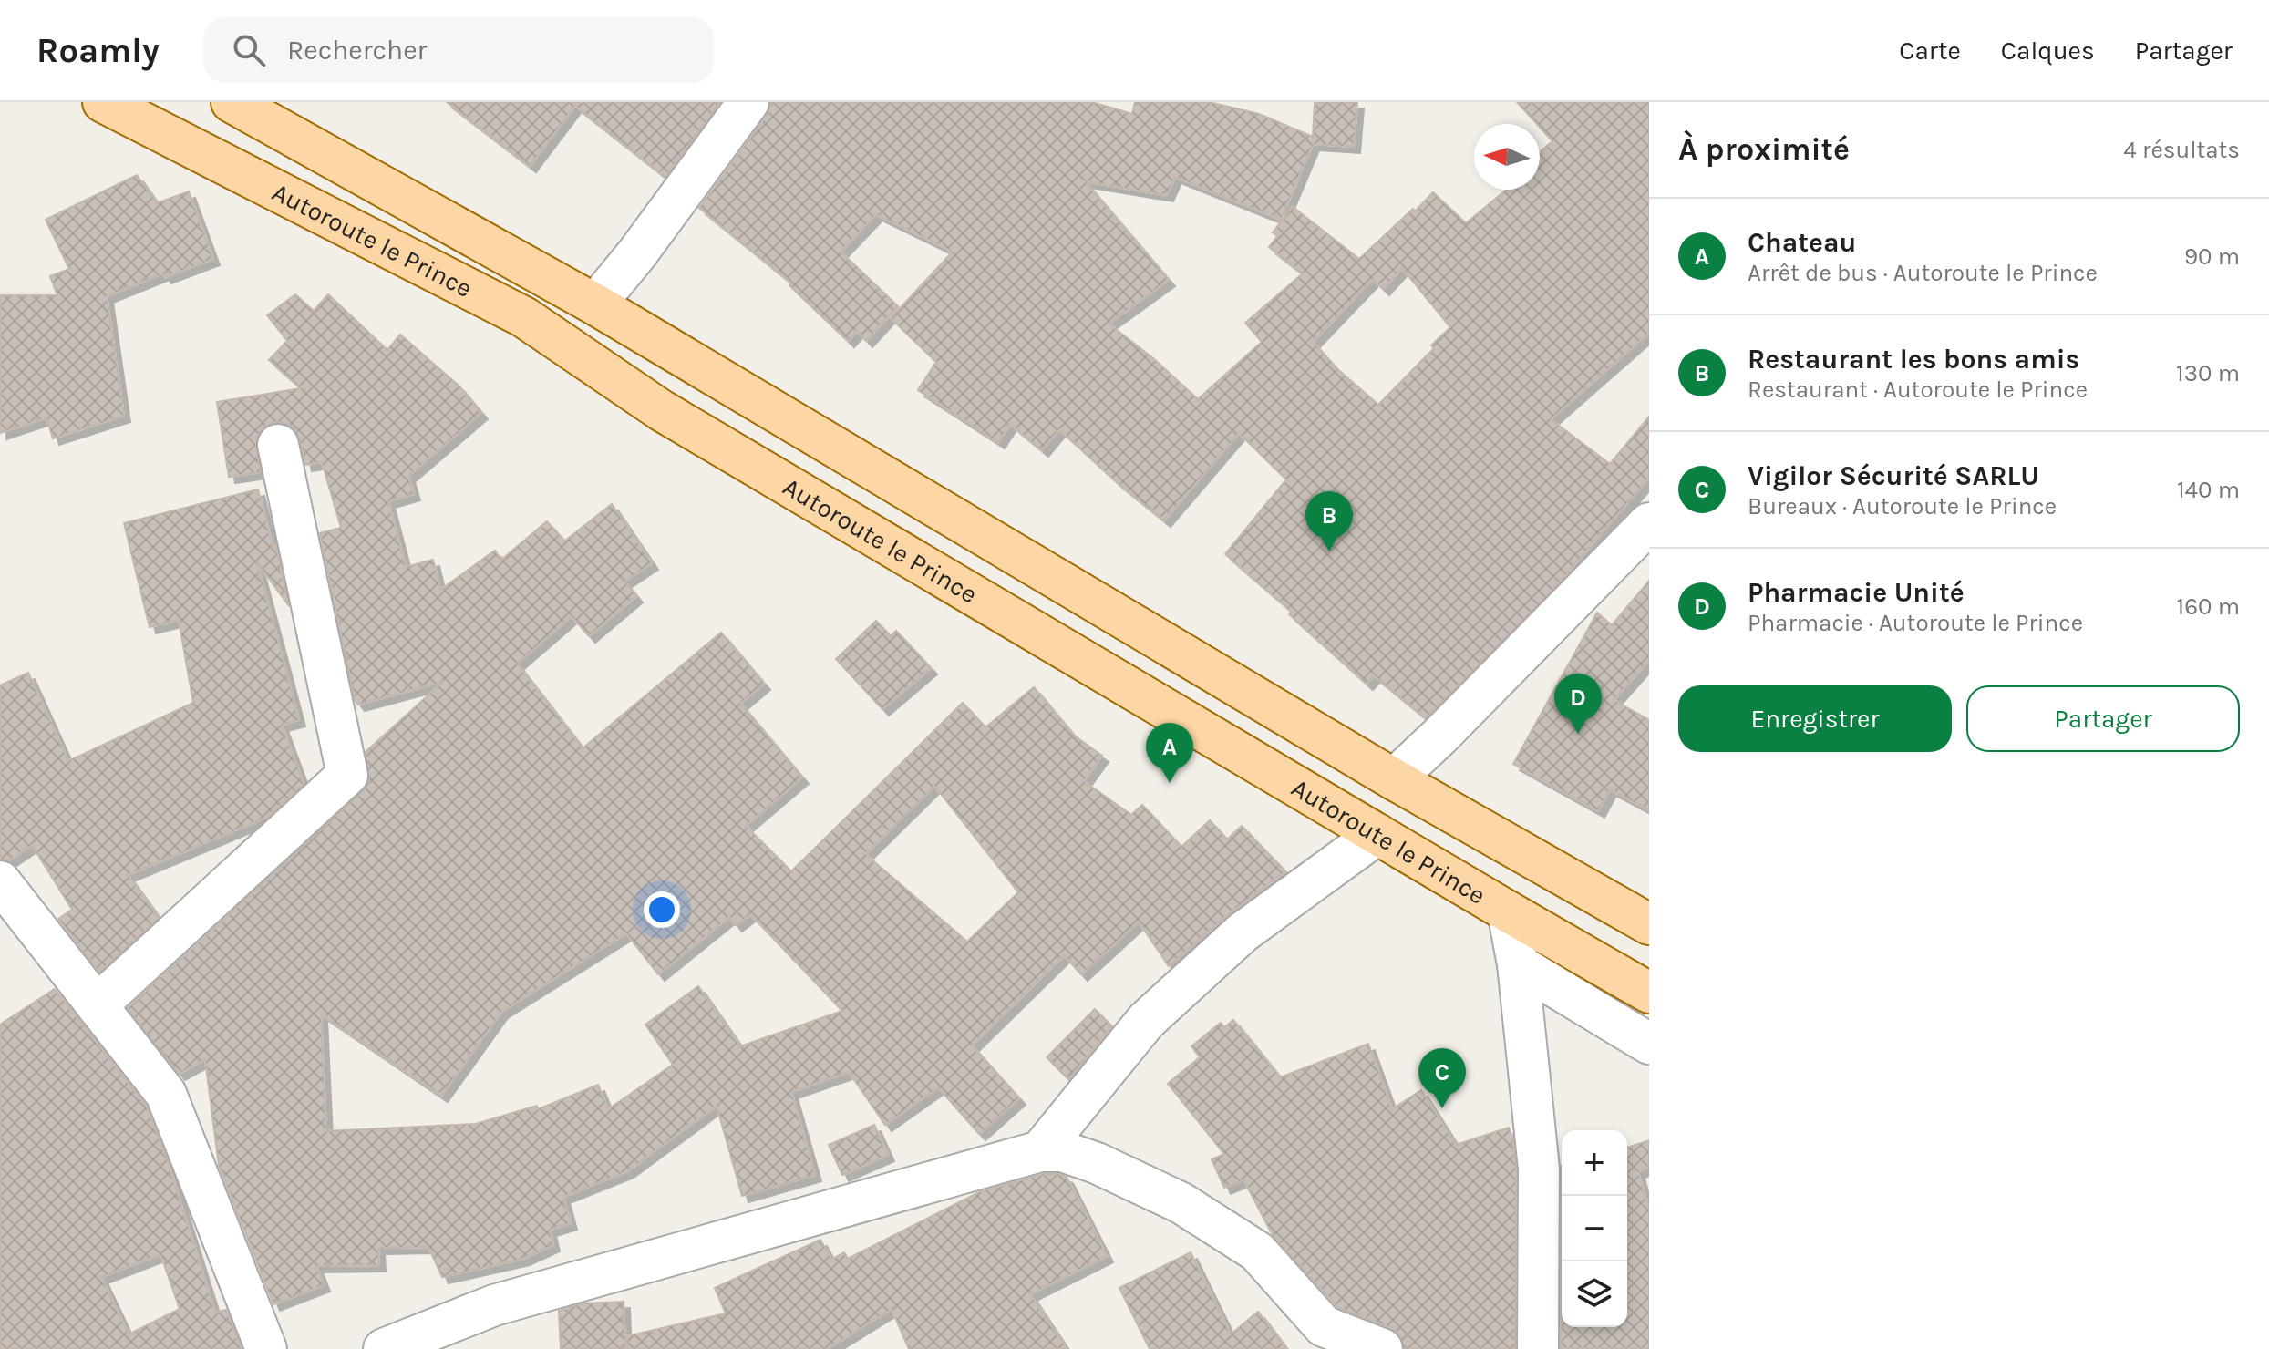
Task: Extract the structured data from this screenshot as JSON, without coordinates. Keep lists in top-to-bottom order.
{
  "streets": {
    "main road": ["Autoroute le Prince"]
  },
  "north": "left",
  "page": {
    "header": "Roamly",
    "search": "Rechercher",
    "nav": ["Carte", "Calques", "Partager"],
    "heading": ["À proximité", "4 résultats"],
    "list": [
      {
        "mark": "A",
        "name": "Chateau",
        "note": "Arrêt de bus · Autoroute le Prince",
        "value": "90 m"
      },
      {
        "mark": "B",
        "name": "Restaurant les bons amis",
        "note": "Restaurant · Autoroute le Prince",
        "value": "130 m"
      },
      {
        "mark": "C",
        "name": "Vigilor Sécurité SARLU",
        "note": "Bureaux · Autoroute le Prince",
        "value": "140 m"
      },
      {
        "mark": "D",
        "name": "Pharmacie Unité",
        "note": "Pharmacie · Autoroute le Prince",
        "value": "160 m"
      }
    ],
    "pins": [
      "B",
      "D",
      "A",
      "C"
    ],
    "buttons": ["Enregistrer", "Partager"],
    "map_buttons": ["+", "−"]
  }
}
